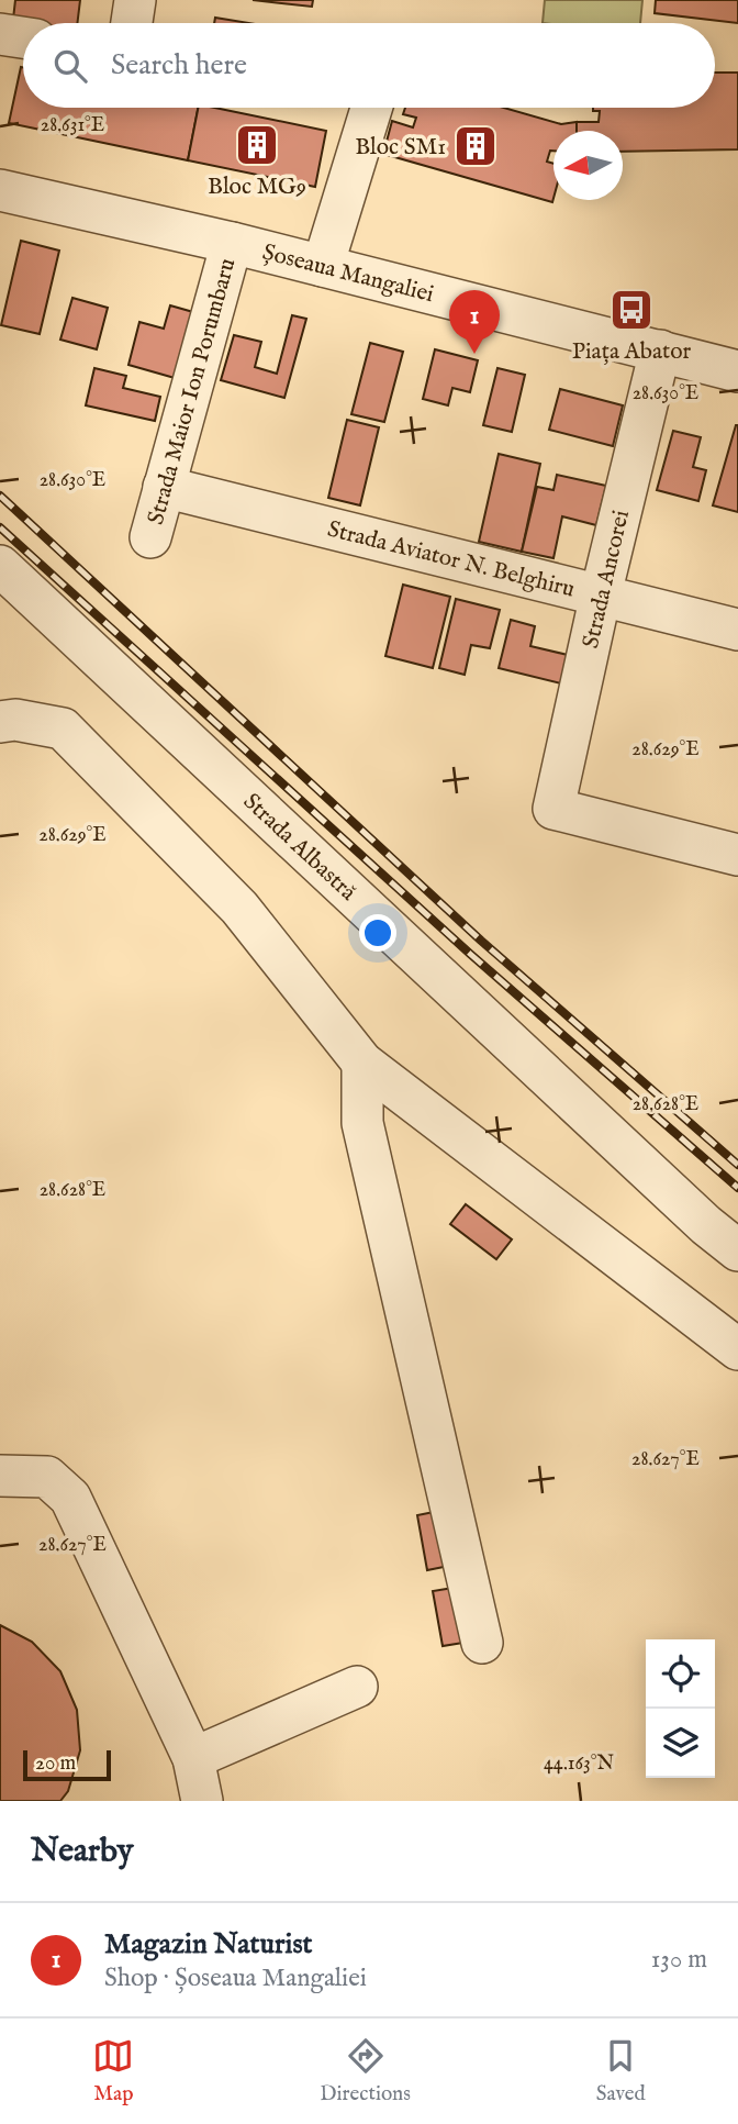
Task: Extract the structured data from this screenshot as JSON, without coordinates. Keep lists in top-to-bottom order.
{
  "streets": {
    "street": [
      "Șoseaua Mangaliei",
      "Strada Maior Ion Porumbaru",
      "Strada Aviator N. Belghiru",
      "Strada Ancorei",
      "Strada Albastră"
    ]
  },
  "crossings": [
    ["Șoseaua Mangaliei", "Strada Maior Ion Porumbaru"],
    ["Șoseaua Mangaliei", "Strada Ancorei"],
    ["Strada Maior Ion Porumbaru", "Strada Aviator N. Belghiru"],
    ["Strada Aviator N. Belghiru", "Strada Ancorei"]
  ],
  "places": {
    "building": ["Bloc MG9", "Bloc SM1"],
    "bus stop": ["Piața Abator"]
  },
  "scale_bar": "20 m",
  "north": "left",
  "page": {
    "search": "Search here",
    "pins": "1",
    "scale": "20 m",
    "heading": "Nearby",
    "list": [
      {
        "mark": "1",
        "name": "Magazin Naturist",
        "note": "Shop · Șoseaua Mangaliei",
        "value": "130 m"
      }
    ],
    "nav": ["Map", "Directions", "Saved"]
  },
  "coordinates": [
    "28.631°E",
    "28.630°E",
    "28.629°E",
    "28.628°E",
    "28.627°E",
    "44.163°N"
  ]
}
